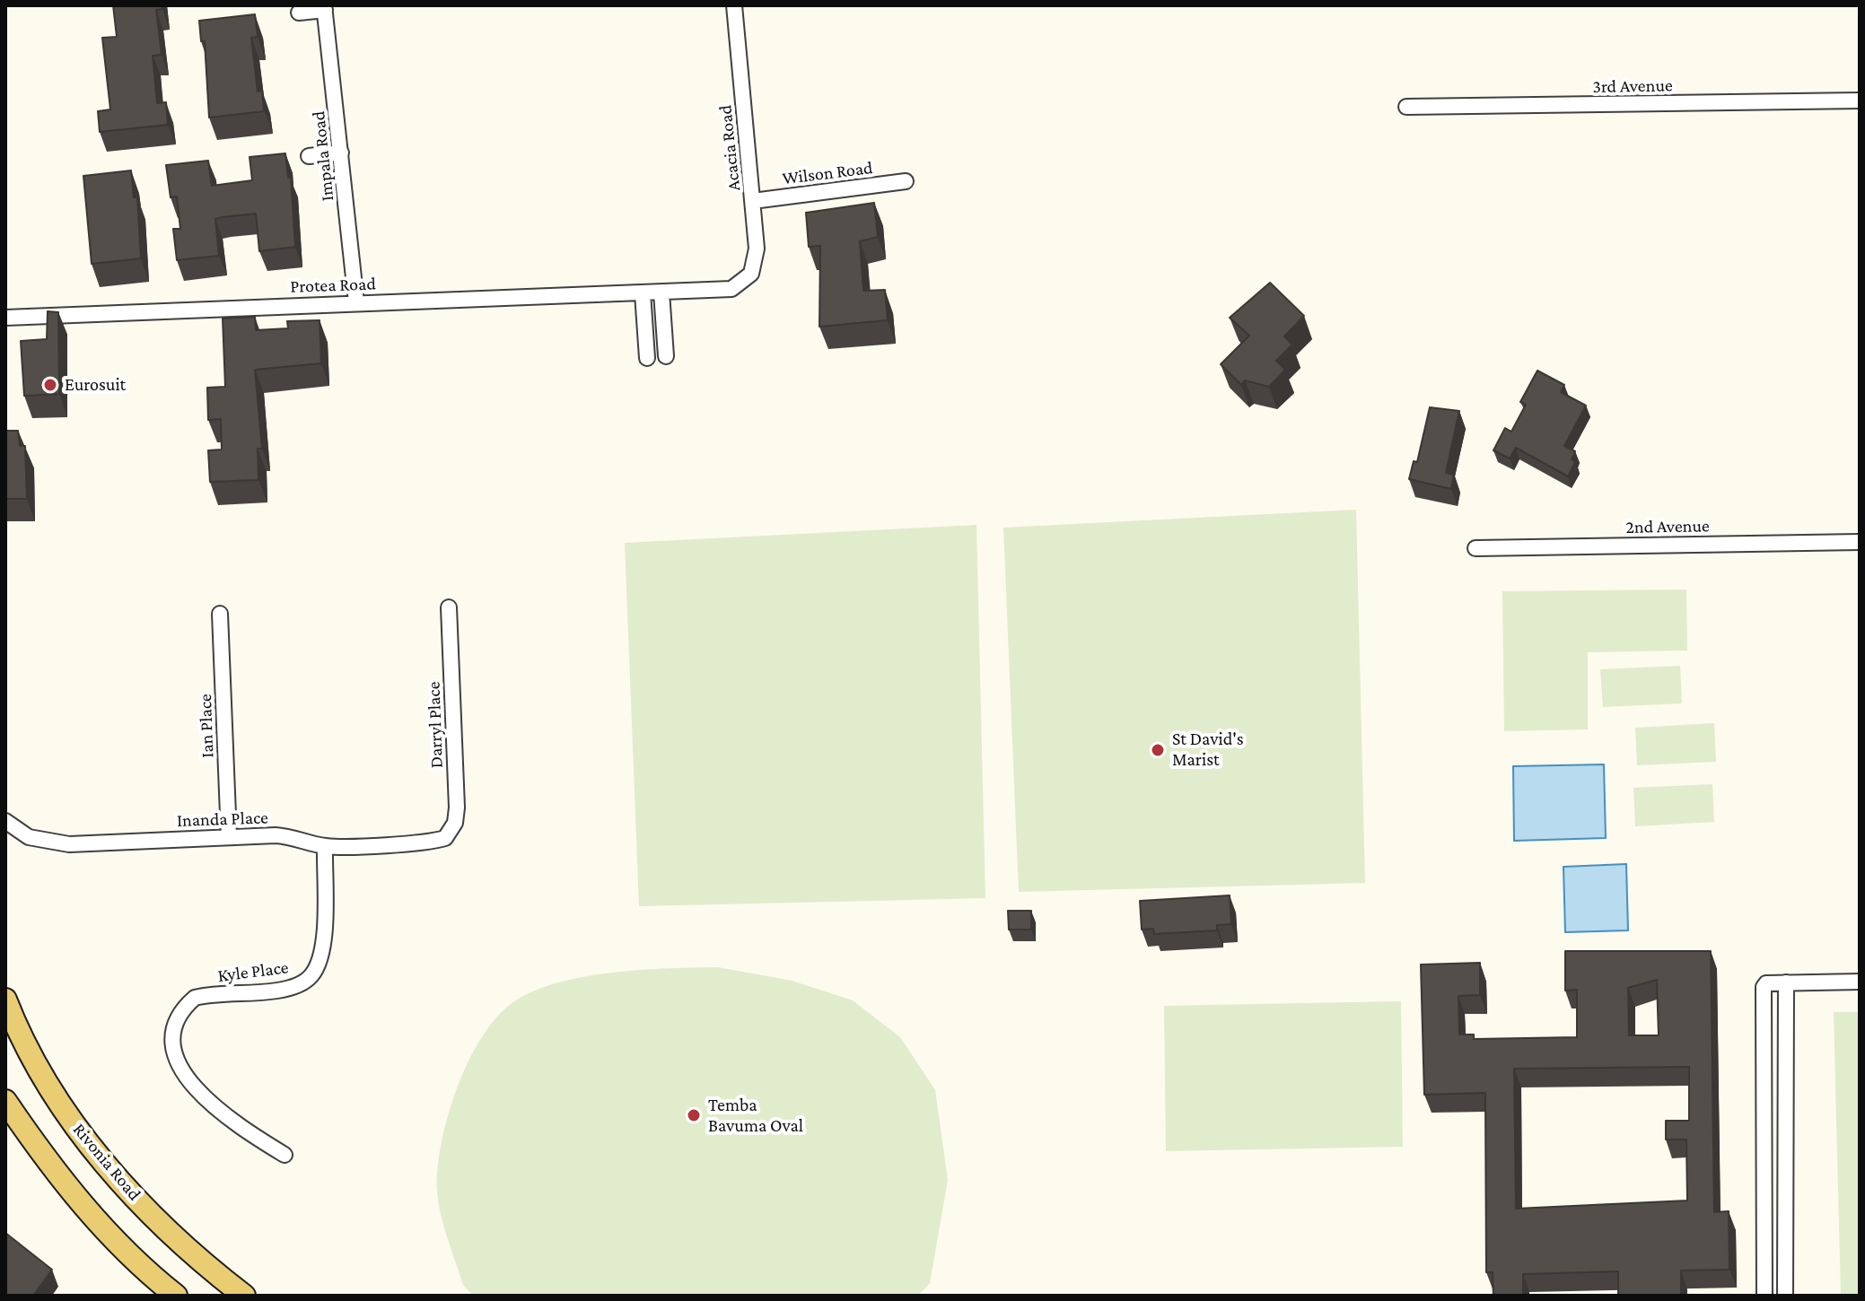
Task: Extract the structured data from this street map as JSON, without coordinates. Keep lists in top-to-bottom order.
{
  "streets": {
    "main road": ["Rivonia Road"],
    "street": [
      "3rd Avenue",
      "Acacia Road",
      "Impala Road",
      "Wilson Road",
      "Protea Road",
      "2nd Avenue",
      "Darryl Place",
      "Ian Place",
      "Inanda Place",
      "Kyle Place"
    ]
  },
  "crossings": [
    ["Acacia Road", "Wilson Road"],
    ["Acacia Road", "Protea Road"],
    ["Impala Road", "Protea Road"],
    ["Darryl Place", "Inanda Place"],
    ["Ian Place", "Inanda Place"],
    ["Inanda Place", "Kyle Place"]
  ],
  "places": ["Eurosuit", "St David's Marist", "Temba Bavuma Oval"]
}
